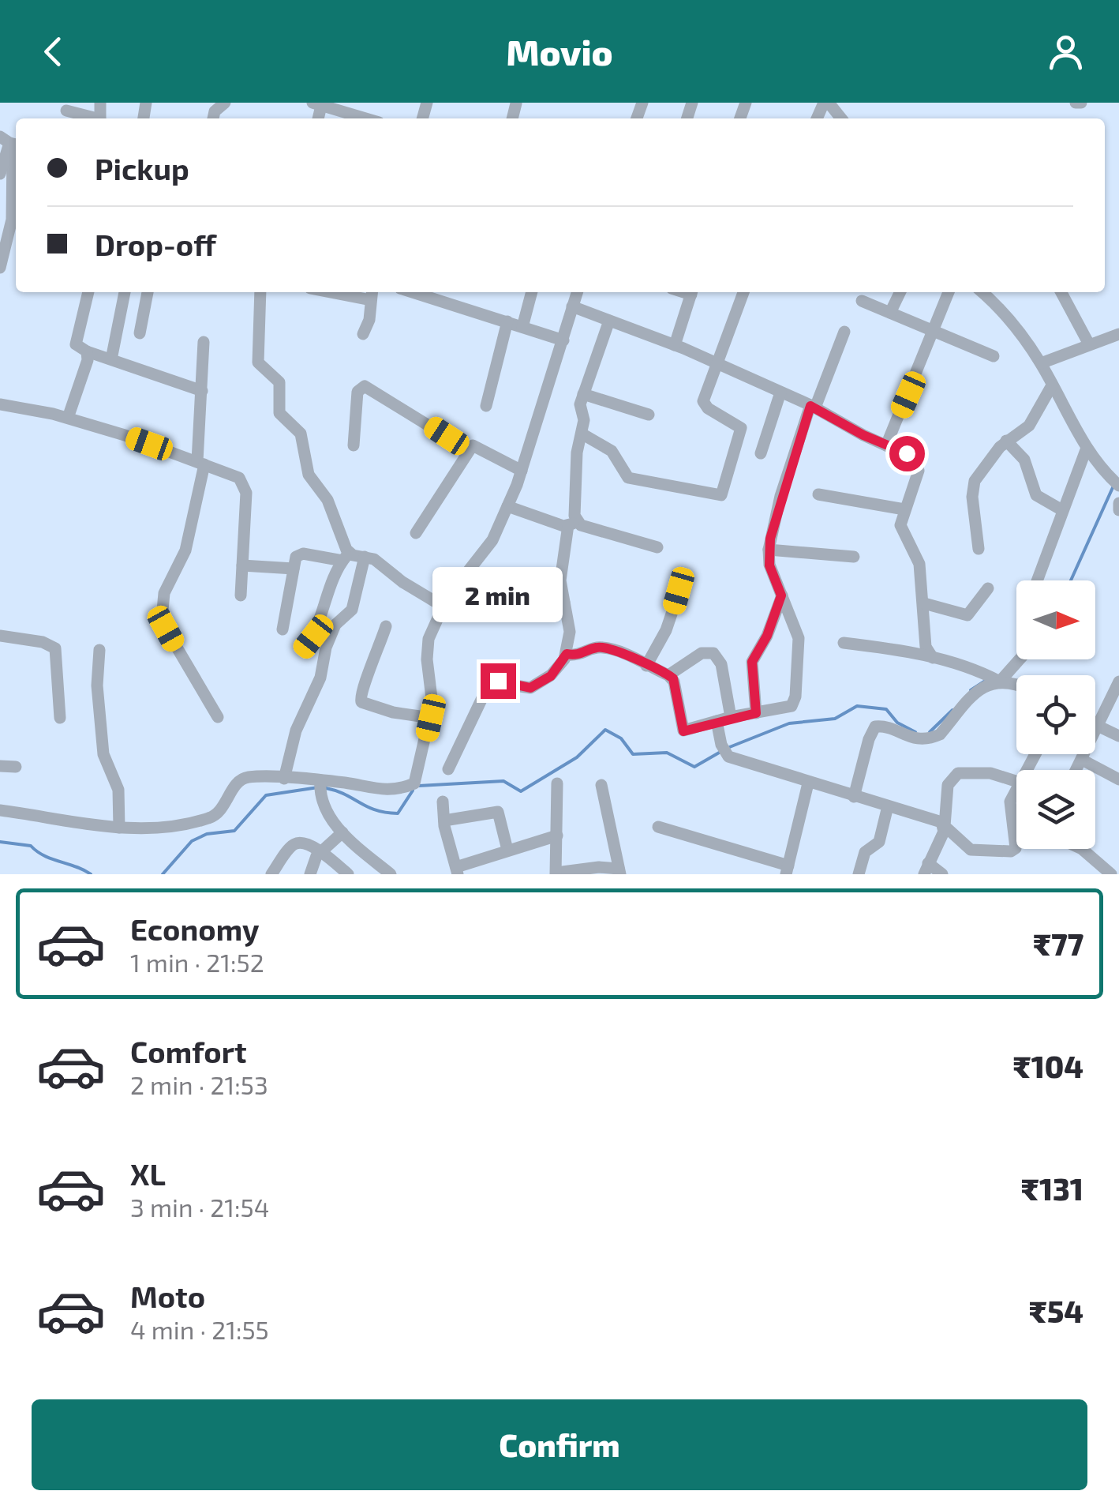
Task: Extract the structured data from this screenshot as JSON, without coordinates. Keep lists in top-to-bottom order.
{
  "north": "right",
  "page": {
    "header": "Movio",
    "banner": ["Pickup", "Drop-off"],
    "bubble": "2 min",
    "list": [
      {
        "name": "Economy",
        "note": "1 min · 21:52",
        "value": "₹77"
      },
      {
        "name": "Comfort",
        "note": "2 min · 21:53",
        "value": "₹104"
      },
      {
        "name": "XL",
        "note": "3 min · 21:54",
        "value": "₹131"
      },
      {
        "name": "Moto",
        "note": "4 min · 21:55",
        "value": "₹54"
      }
    ],
    "buttons": "Confirm"
  }
}
